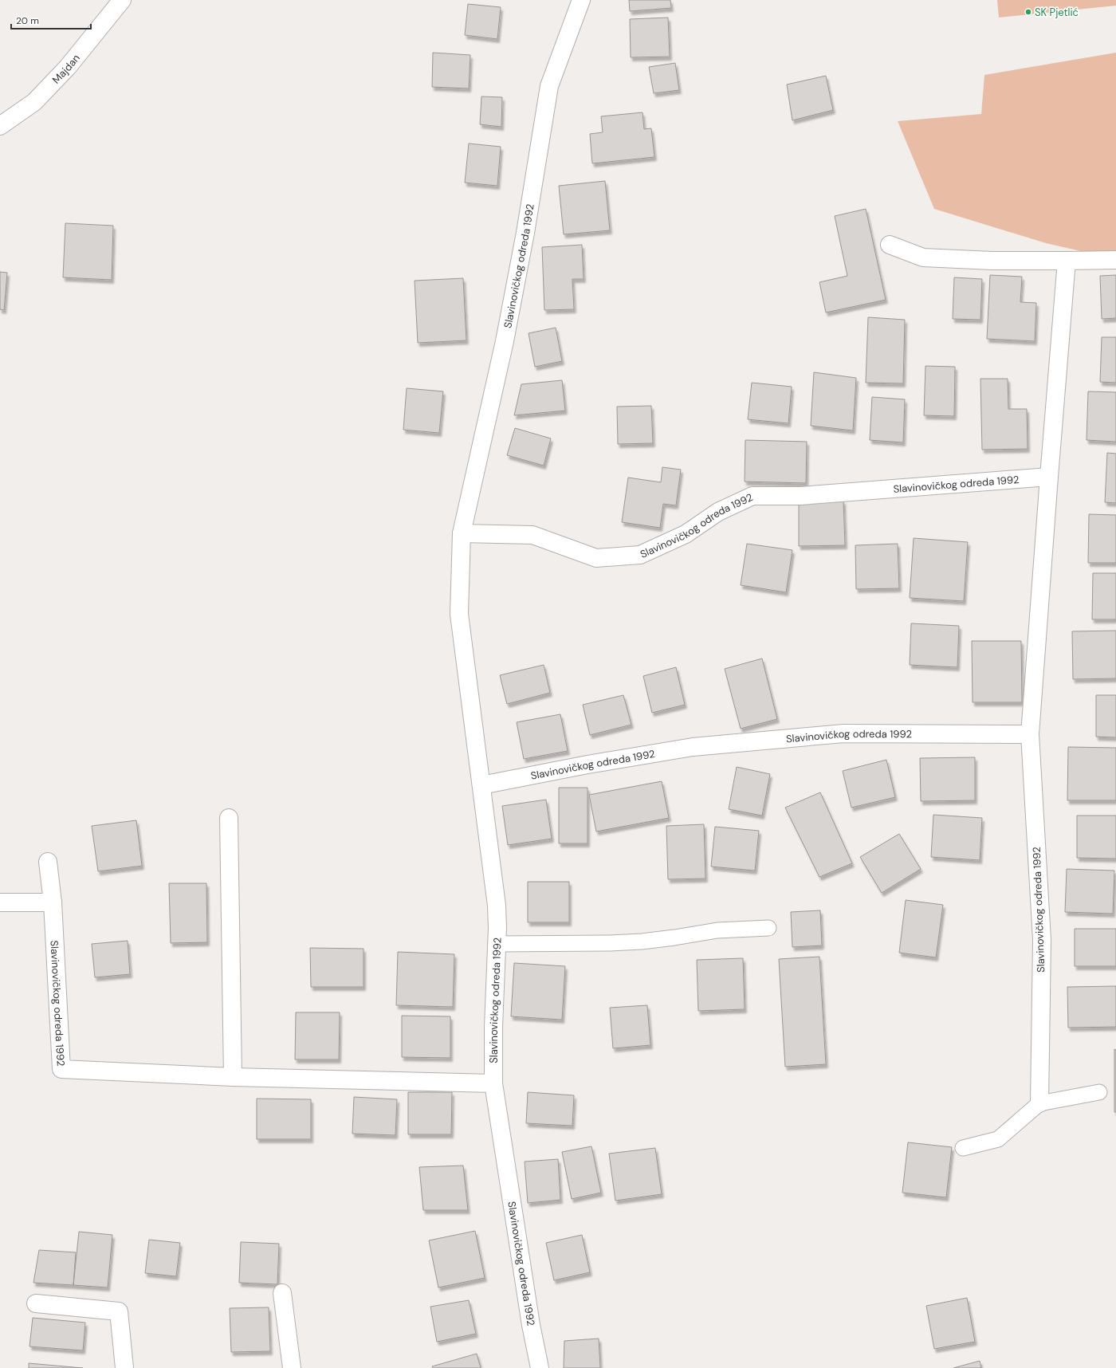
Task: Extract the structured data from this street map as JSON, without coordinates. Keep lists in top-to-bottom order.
{
  "streets": {
    "street": ["Majdan", "Slavinovičkog odreda 1992"]
  },
  "places": ["SK Pjetlić"],
  "scale_bar": "20 m"
}
